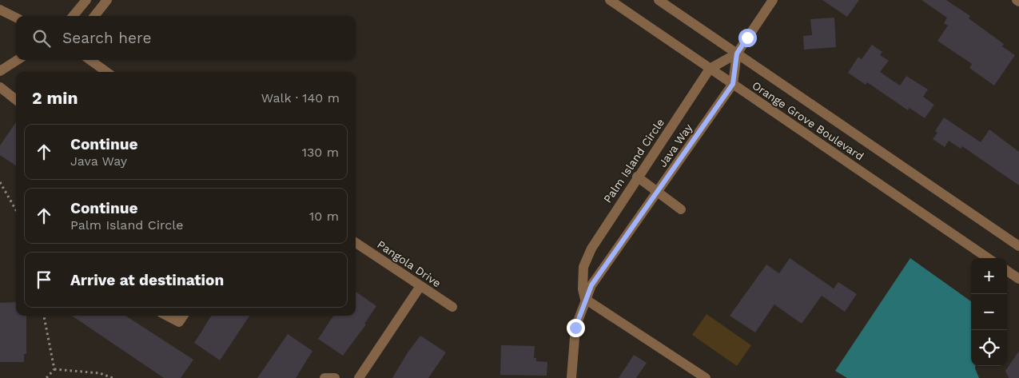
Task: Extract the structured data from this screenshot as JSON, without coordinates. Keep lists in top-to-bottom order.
{
  "streets": {
    "street": [
      "Orange Grove Boulevard",
      "Java Way",
      "Palm Island Circle",
      "Pangola Drive"
    ]
  },
  "crossings": [
    ["Orange Grove Boulevard", "Java Way"],
    ["Orange Grove Boulevard", "Palm Island Circle"],
    ["Java Way", "Palm Island Circle"]
  ],
  "page": {
    "search": "Search here",
    "heading": ["2 min", "Walk · 140 m"],
    "list": [
      ["Continue", "Java Way", "130 m"],
      ["Continue", "Palm Island Circle", "10 m"],
      "Arrive at destination"
    ],
    "map_buttons": ["+", "−"]
  }
}
